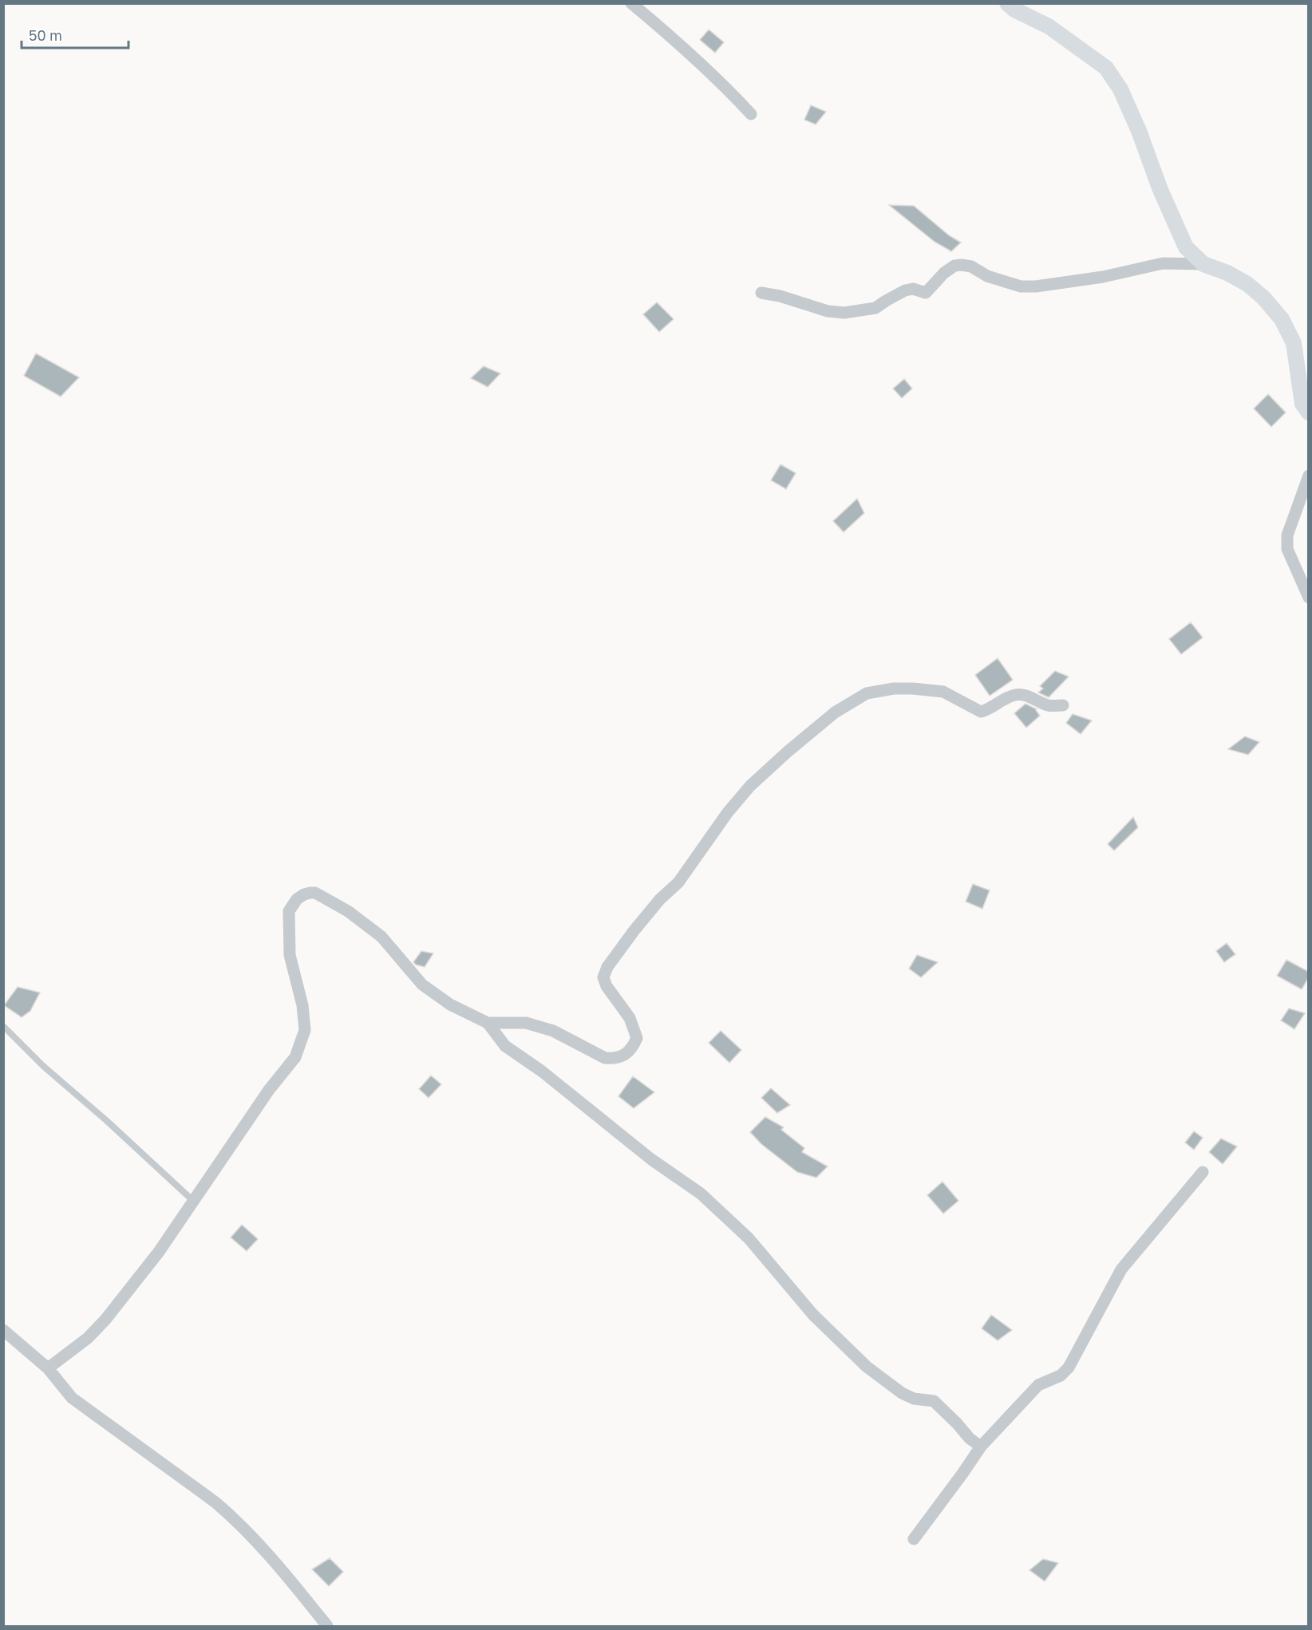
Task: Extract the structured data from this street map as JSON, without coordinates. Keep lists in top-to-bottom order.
{
  "scale_bar": "50 m"
}
